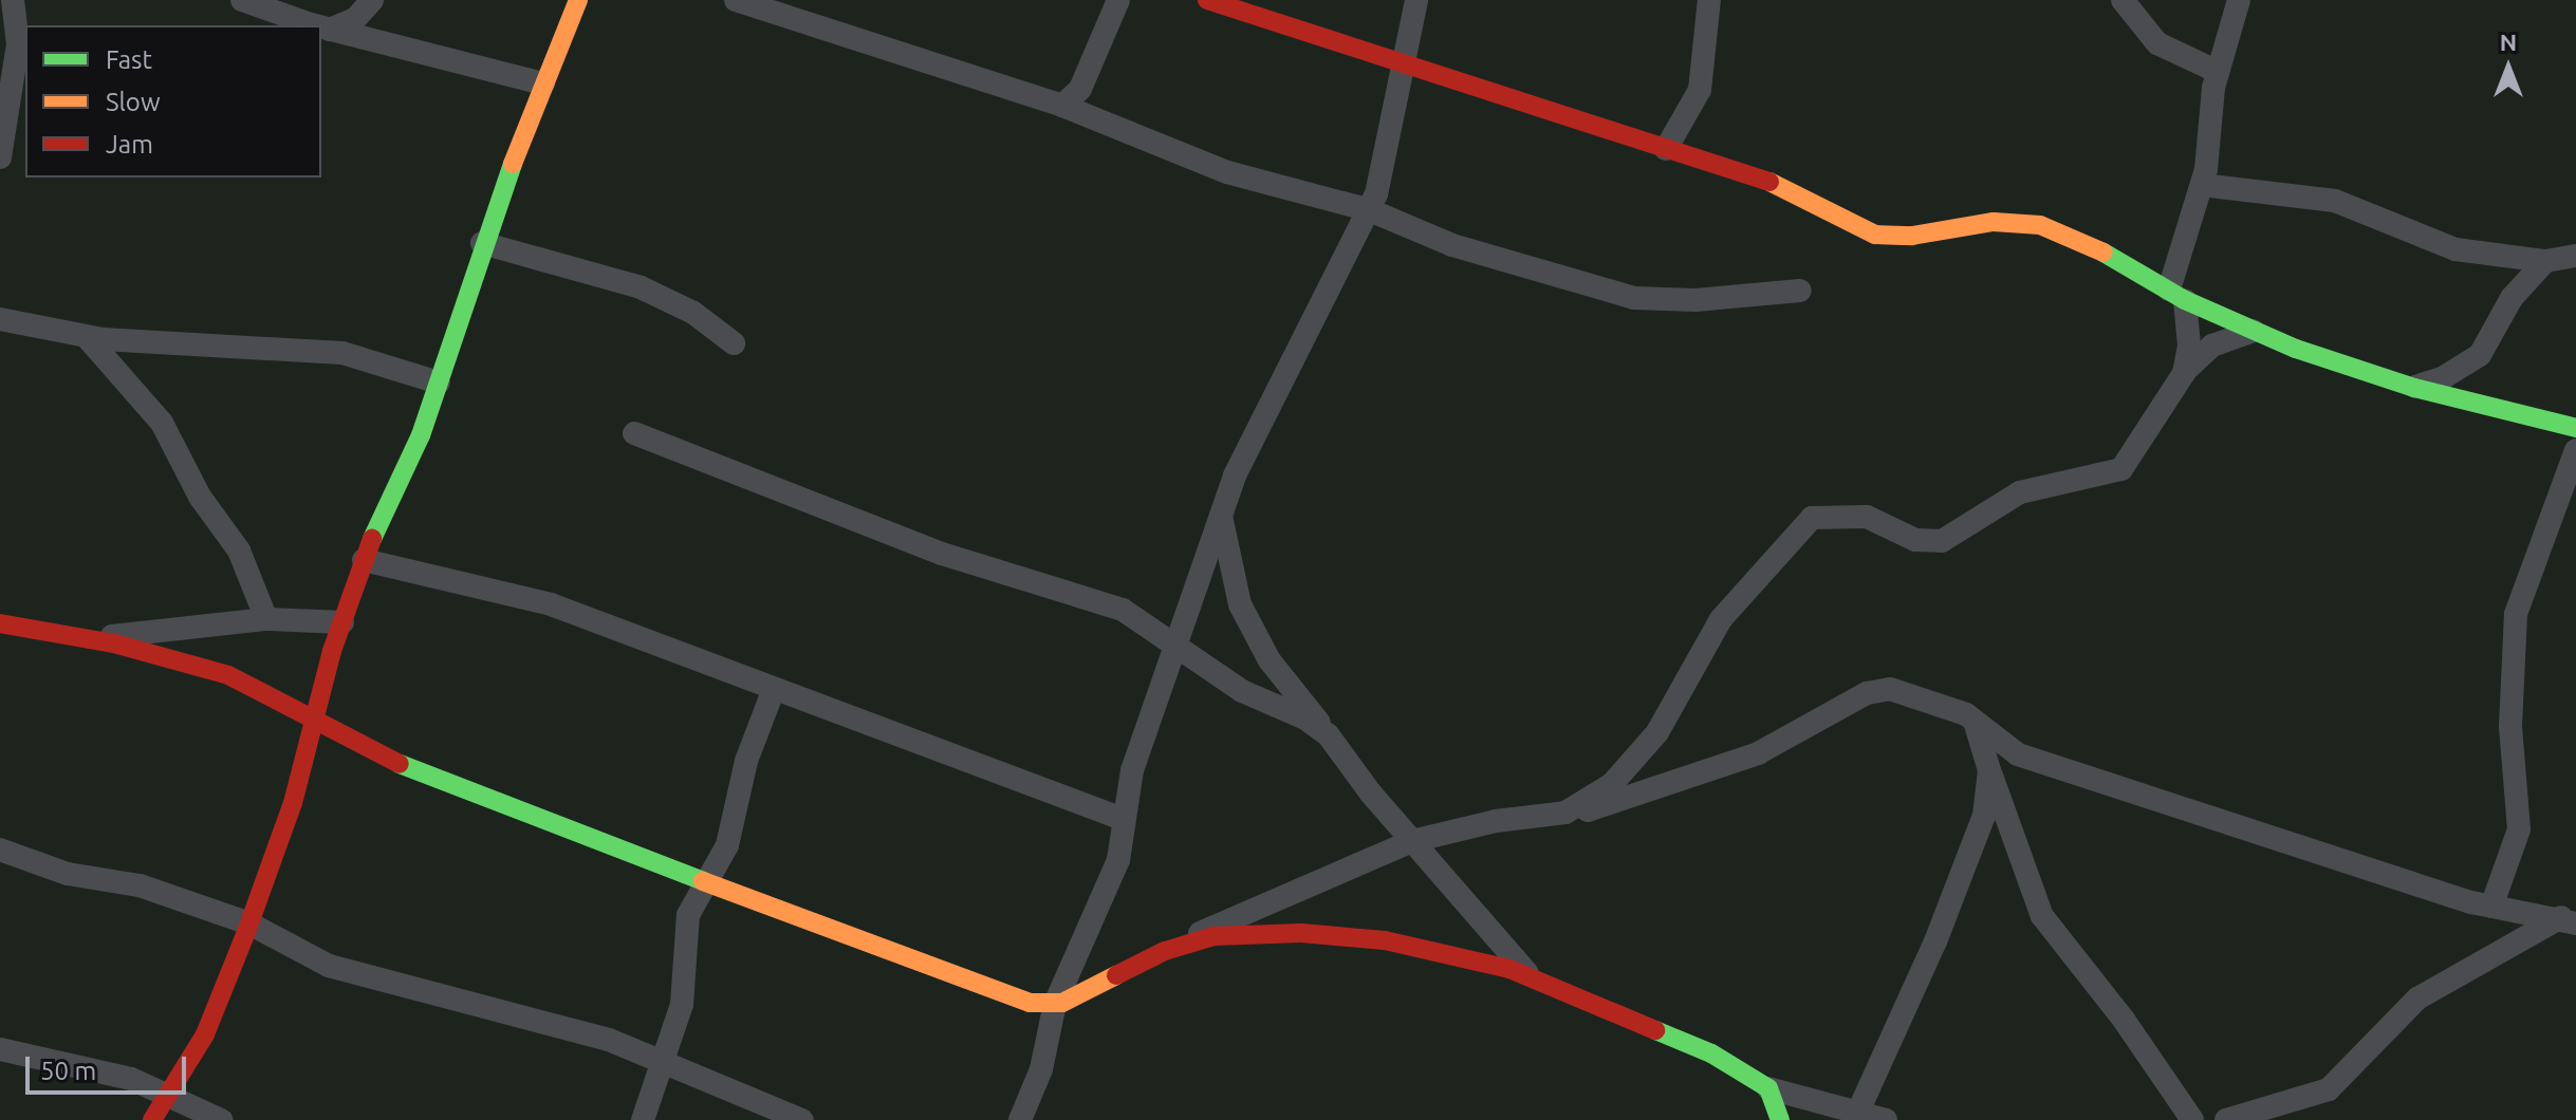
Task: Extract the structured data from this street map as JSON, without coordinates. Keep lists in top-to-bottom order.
{
  "legend": ["Fast", "Slow", "Jam"],
  "scale_bar": "50 m",
  "north": "top"
}
